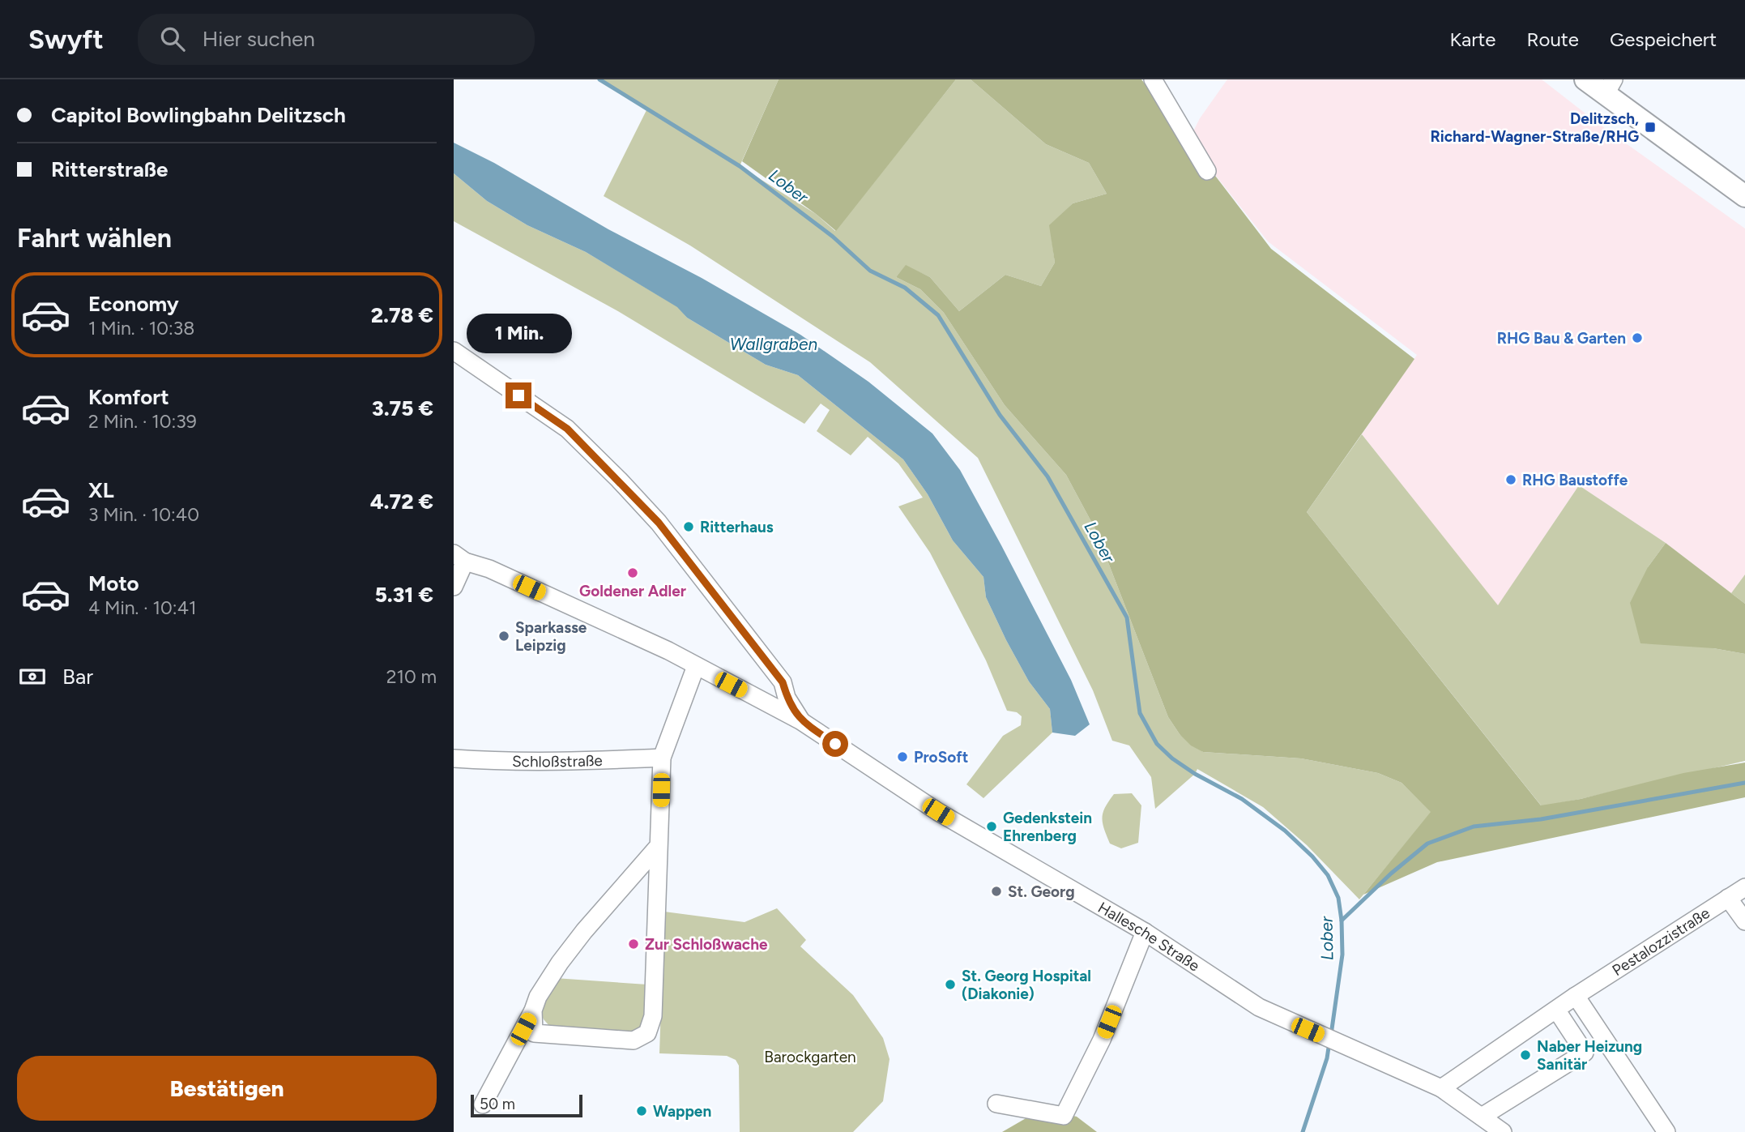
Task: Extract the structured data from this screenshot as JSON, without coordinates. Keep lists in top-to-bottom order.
{
  "streets": {
    "street": ["Schloßstraße", "Hallesche Straße", "Pestalozzistraße"]
  },
  "crossings": [
    ["Hallesche Straße", "Pestalozzistraße"]
  ],
  "water": ["Lober", "Wallgraben"],
  "parks": ["Barockgarten"],
  "places": {
    "transit": ["Delitzsch, Richard-Wagner-Straße/RHG"],
    "other": [
      "RHG Bau & Garten",
      "RHG Baustoffe",
      "Ritterhaus",
      "Goldener Adler",
      "Sparkasse Leipzig",
      "ProSoft",
      "Gedenkstein Ehrenberg",
      "St. Georg",
      "Zur Schloßwache",
      "St. Georg Hospital (Diakonie)",
      "Naber Heizung Sanitär",
      "Wappen"
    ]
  },
  "scale_bar": "50 m",
  "page": {
    "header": "Swyft",
    "search": "Hier suchen",
    "nav": ["Karte", "Route", "Gespeichert"],
    "banner": ["Capitol Bowlingbahn Delitzsch", "Ritterstraße"],
    "heading": "Fahrt wählen",
    "list": [
      {
        "name": "Economy",
        "note": "1 Min. · 10:38",
        "value": "2.78 €"
      },
      {
        "name": "Komfort",
        "note": "2 Min. · 10:39",
        "value": "3.75 €"
      },
      {
        "name": "XL",
        "note": "3 Min. · 10:40",
        "value": "4.72 €"
      },
      {
        "name": "Moto",
        "note": "4 Min. · 10:41",
        "value": "5.31 €"
      }
    ],
    "bubble": "1 Min.",
    "pay": ["Bar", "210 m"],
    "buttons": "Bestätigen",
    "scale": "50 m"
  }
}
